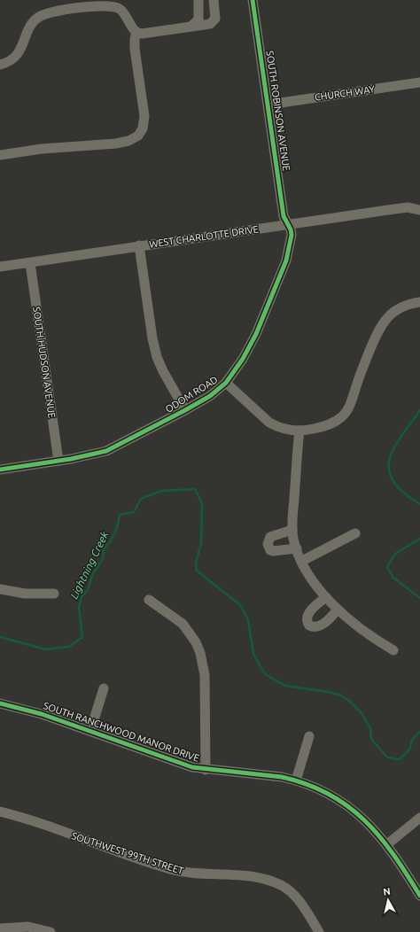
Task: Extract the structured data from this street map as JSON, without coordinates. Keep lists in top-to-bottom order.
{
  "streets": {
    "street": [
      "CHURCH WAY",
      "SOUTH ROBINSON AVENUE",
      "WEST CHARLOTTE DRIVE",
      "SOUTH HUDSON AVENUE",
      "ODOM ROAD",
      "SOUTH RANCHWOOD MANOR DRIVE",
      "SOUTHWEST 99TH STREET"
    ]
  },
  "crossings": [
    ["CHURCH WAY", "SOUTH ROBINSON AVENUE"],
    ["SOUTH ROBINSON AVENUE", "WEST CHARLOTTE DRIVE"],
    ["SOUTH ROBINSON AVENUE", "ODOM ROAD"],
    ["WEST CHARLOTTE DRIVE", "SOUTH HUDSON AVENUE"],
    ["WEST CHARLOTTE DRIVE", "ODOM ROAD"],
    ["SOUTH HUDSON AVENUE", "ODOM ROAD"]
  ],
  "water": ["Lightning Creek"],
  "north": "top"
}
